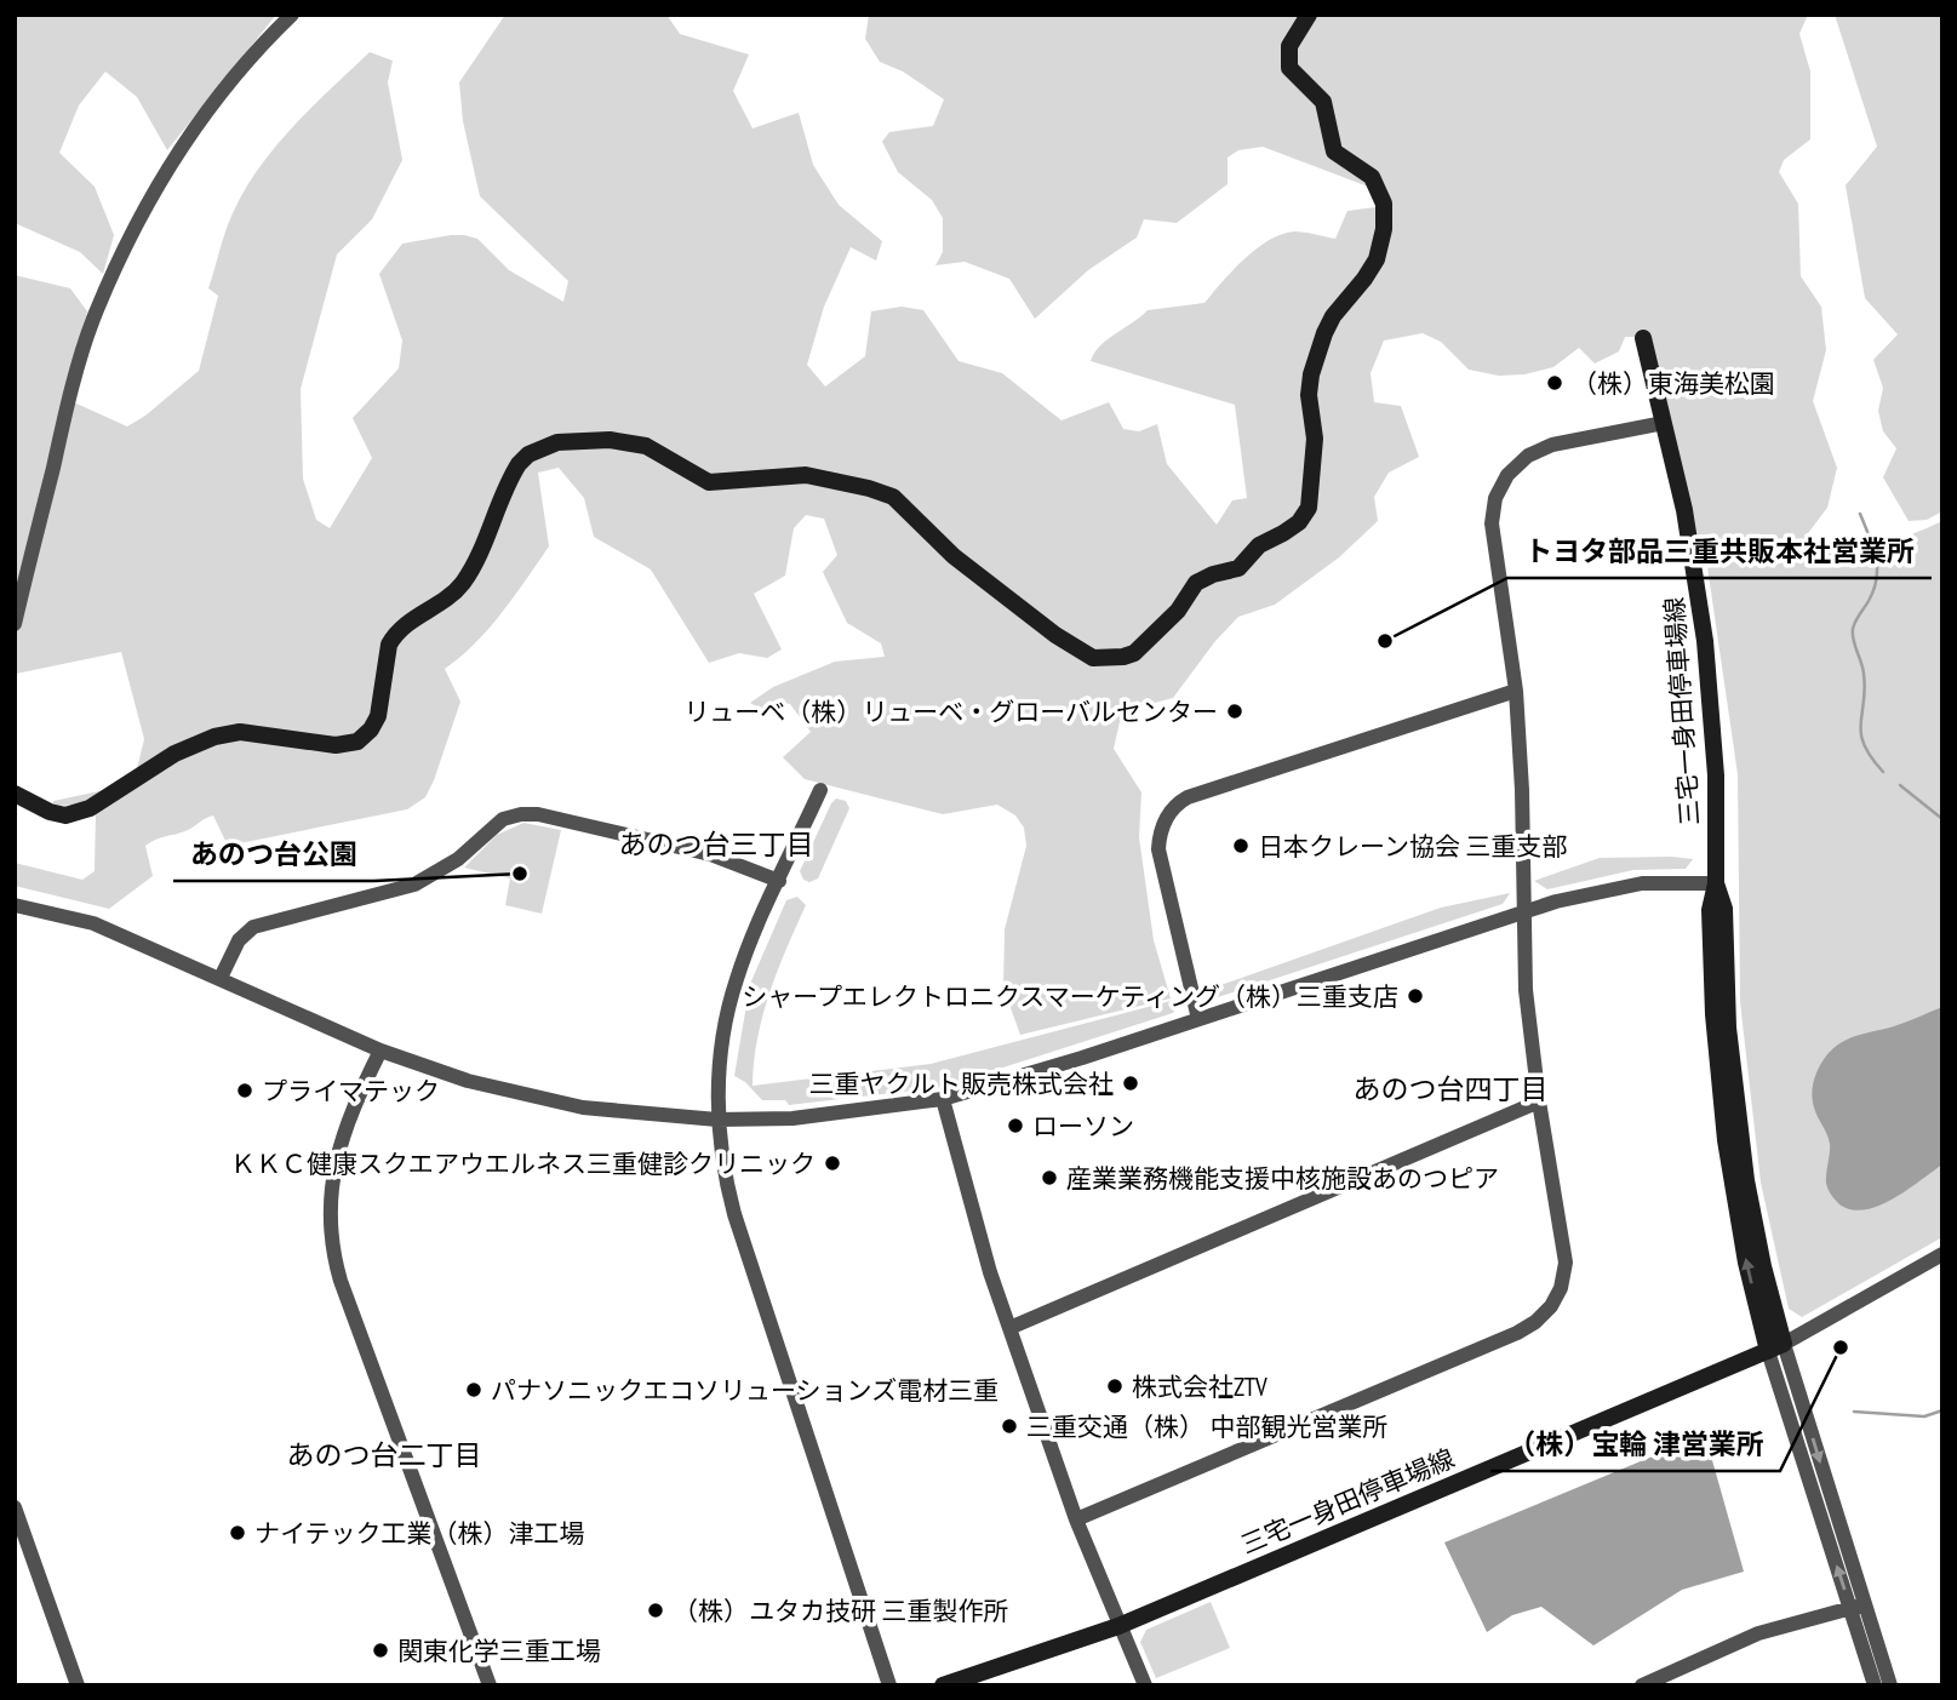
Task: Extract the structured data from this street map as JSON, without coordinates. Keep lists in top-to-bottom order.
{
  "streets": {
    "main road": ["三宅一身田停車場線"]
  },
  "districts": ["あのつ台三丁目", "あのつ台四丁目", "あのつ台二丁目"],
  "places": [
    "（株）東海美松園",
    "トヨタ部品三重共販本社営業所",
    "リューベ（株）リューベ・グローバルセンター",
    "日本クレーン協会 三重支部",
    "あのつ台公園",
    "シャープエレクトロニクスマーケティング（株）三重支店",
    "三重ヤクルト販売株式会社",
    "プライマテック",
    "ローソン",
    "ＫＫＣ健康スクエアウエルネス三重健診クリニック",
    "産業業務機能支援中核施設あのつピア",
    "（株）宝輪 津営業所",
    "株式会社ZTV",
    "パナソニックエコソリューションズ電材三重",
    "三重交通（株） 中部観光営業所",
    "ナイテック工業（株）津工場",
    "（株）ユタカ技研 三重製作所",
    "関東化学三重工場"
  ]
}
